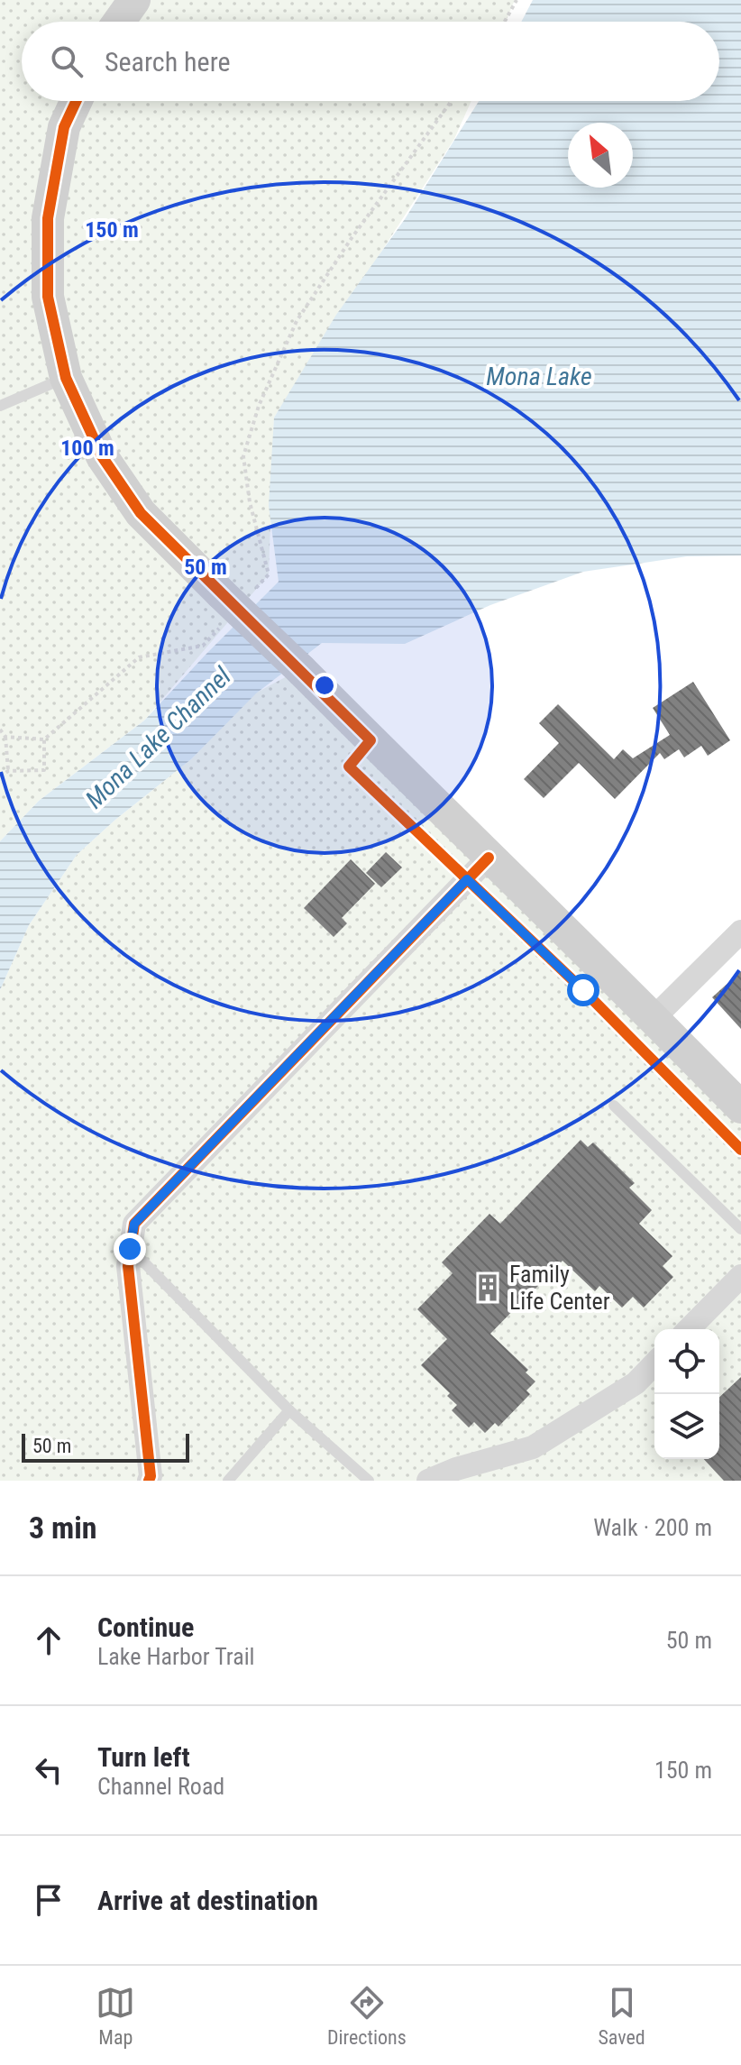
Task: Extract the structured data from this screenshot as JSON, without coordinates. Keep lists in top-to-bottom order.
{
  "water": ["Mona Lake", "Mona Lake Channel"],
  "places": {
    "building": ["Family Life Center"]
  },
  "scale_bar": "50 m",
  "north": "top left",
  "page": {
    "search": "Search here",
    "scale": "50 m",
    "heading": ["3 min", "Walk · 200 m"],
    "list": [
      ["Continue", "Lake Harbor Trail", "50 m"],
      ["Turn left", "Channel Road", "150 m"],
      "Arrive at destination"
    ],
    "nav": ["Map", "Directions", "Saved"]
  },
  "rings": ["150 m", "100 m", "50 m"]
}
